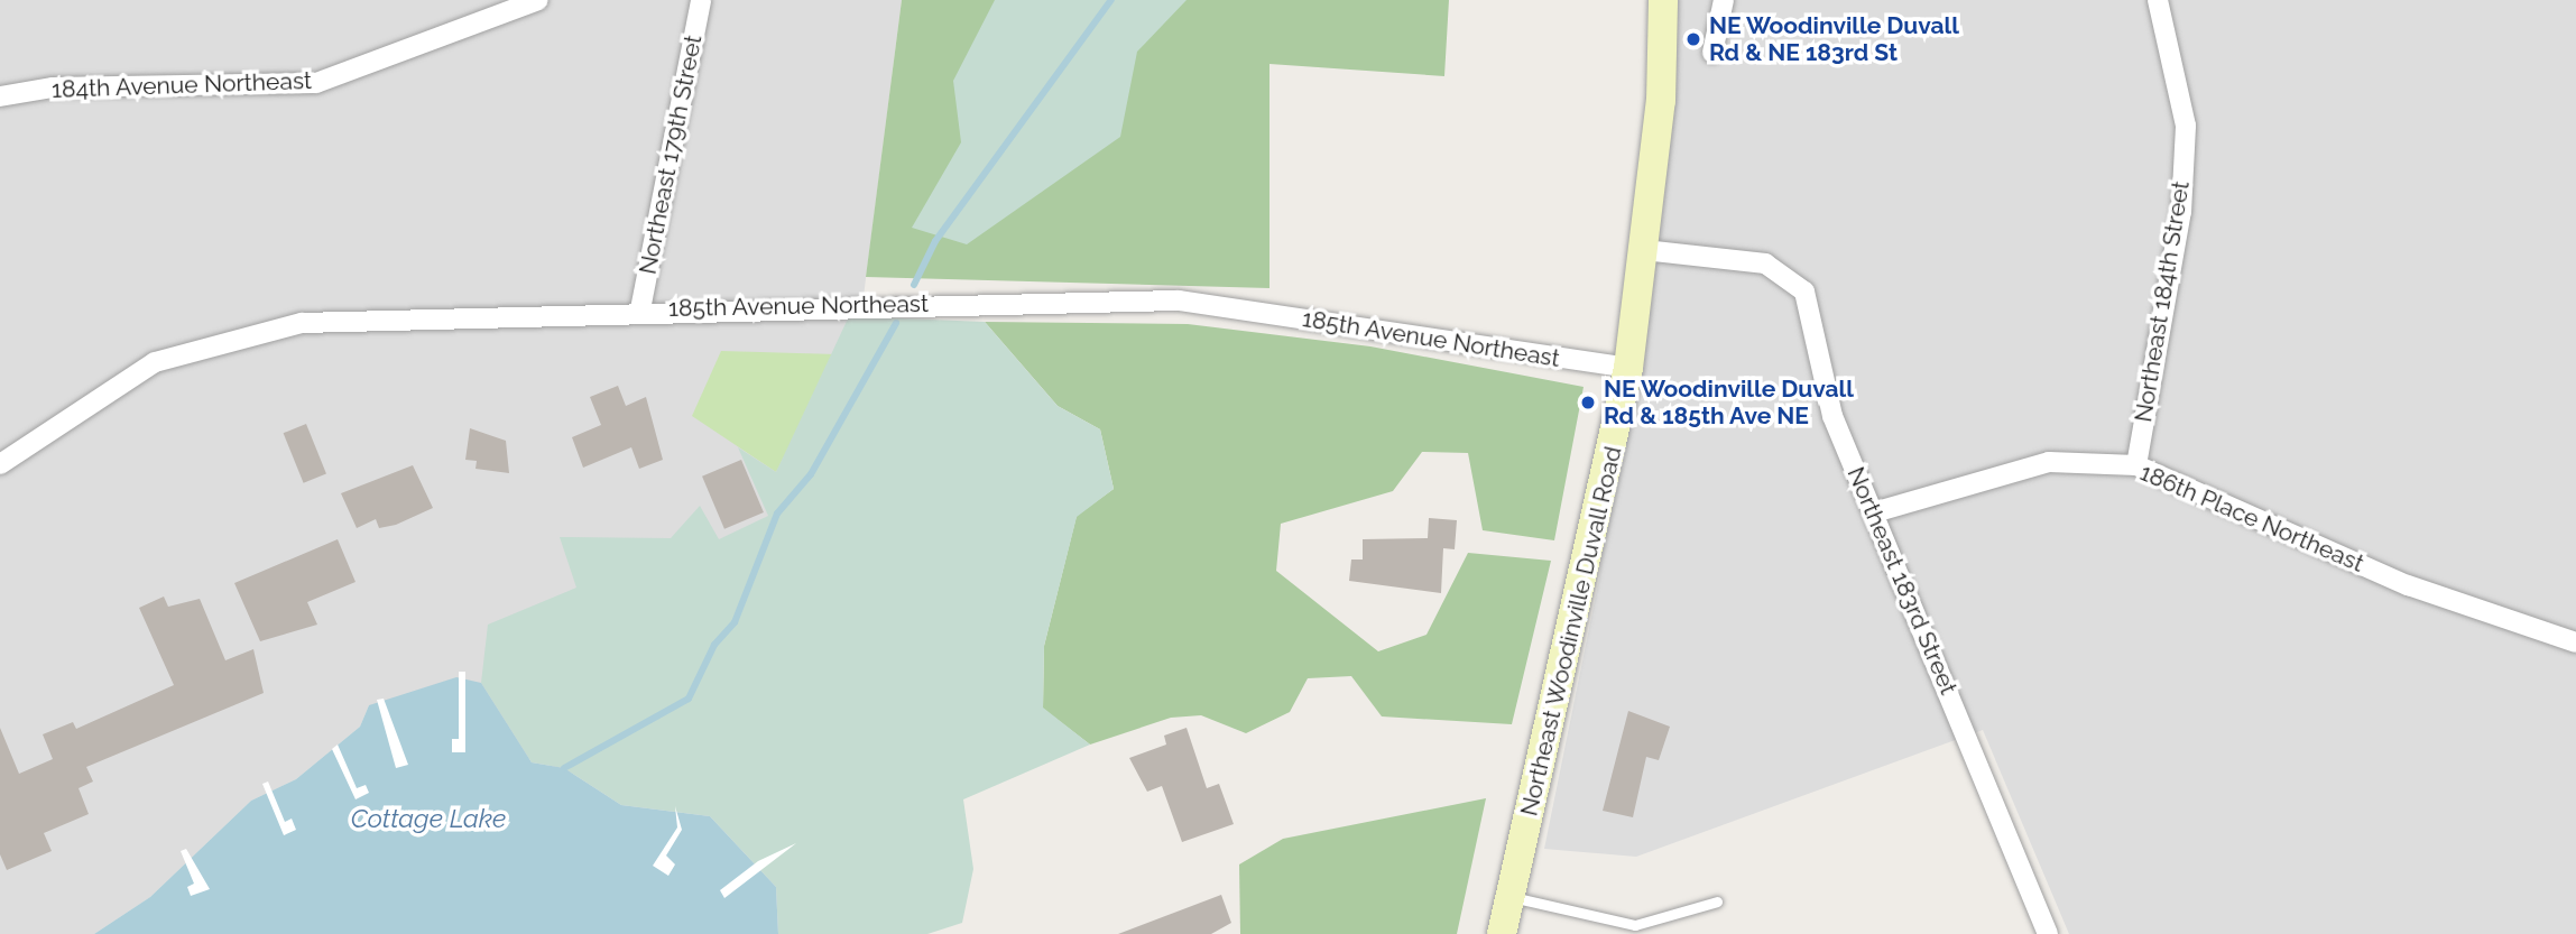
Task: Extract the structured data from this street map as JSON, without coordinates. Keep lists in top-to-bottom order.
{
  "streets": {
    "main road": ["Northeast Woodinville Duvall Road"],
    "street": [
      "184th Avenue Northeast",
      "Northeast 179th Street",
      "Northeast 184th Street",
      "185th Avenue Northeast",
      "186th Place Northeast",
      "Northeast 183rd Street"
    ]
  },
  "crossings": [
    ["Northeast 179th Street", "185th Avenue Northeast"],
    ["Northeast 184th Street", "186th Place Northeast"],
    ["185th Avenue Northeast", "Northeast Woodinville Duvall Road"],
    ["186th Place Northeast", "Northeast 183rd Street"],
    ["Northeast 183rd Street", "Northeast Woodinville Duvall Road"]
  ],
  "water": ["Cottage Lake"],
  "places": ["NE Woodinville Duvall Rd & NE 183rd St", "NE Woodinville Duvall Rd & 185th Ave NE"]
}
